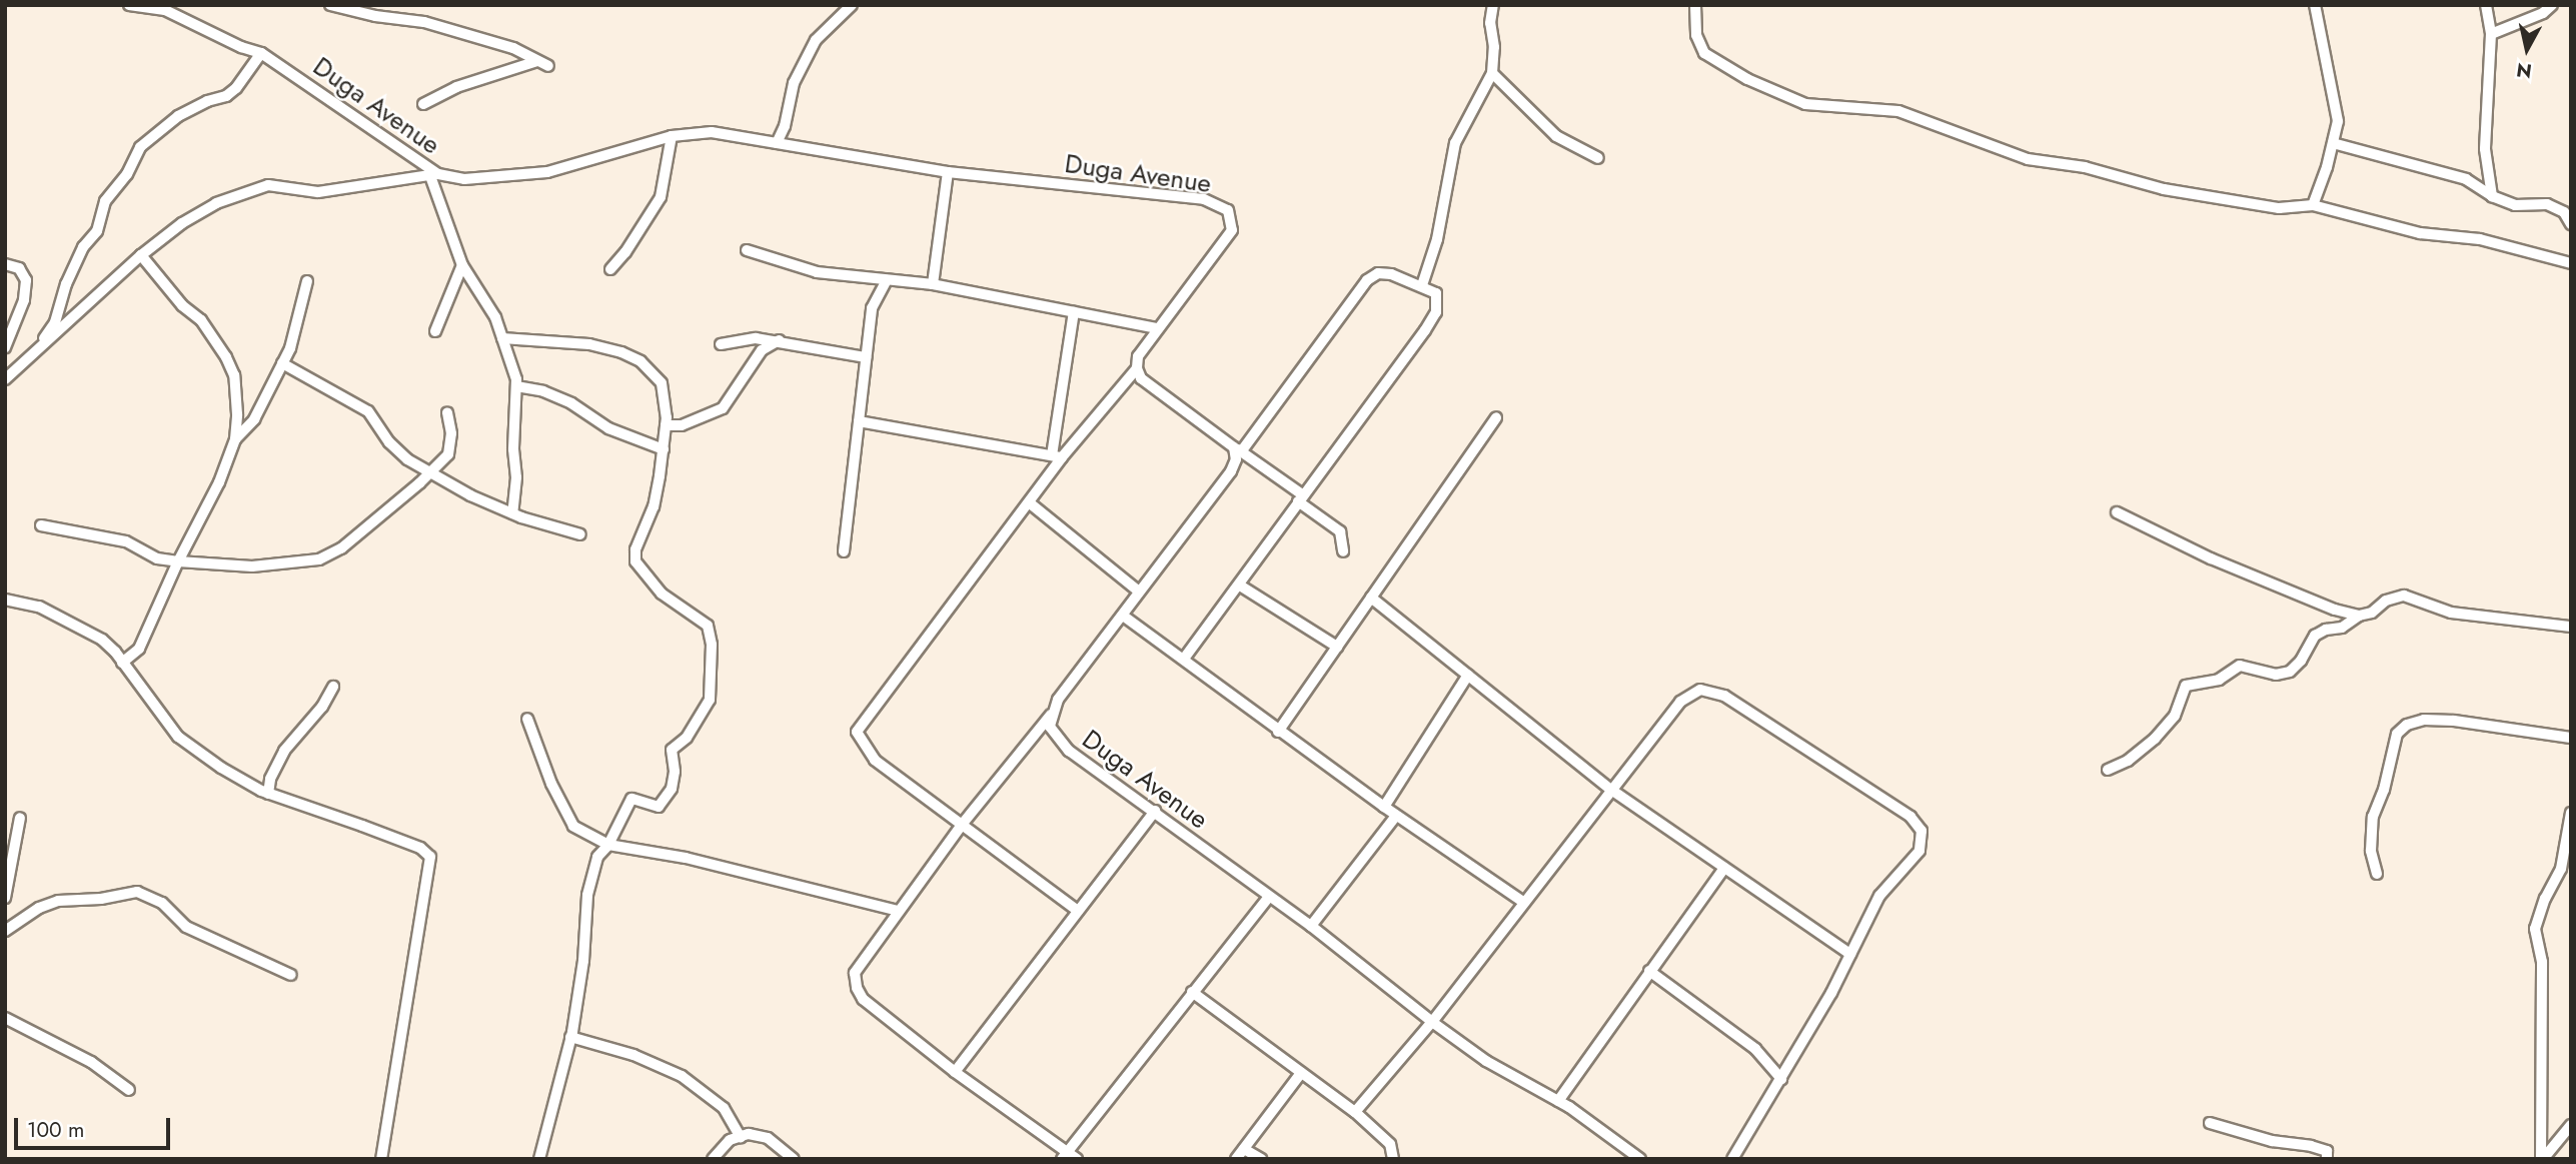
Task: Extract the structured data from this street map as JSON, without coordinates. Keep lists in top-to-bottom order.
{
  "streets": {
    "street": ["Duga Avenue"]
  },
  "scale_bar": "100 m",
  "north": "bottom"
}
